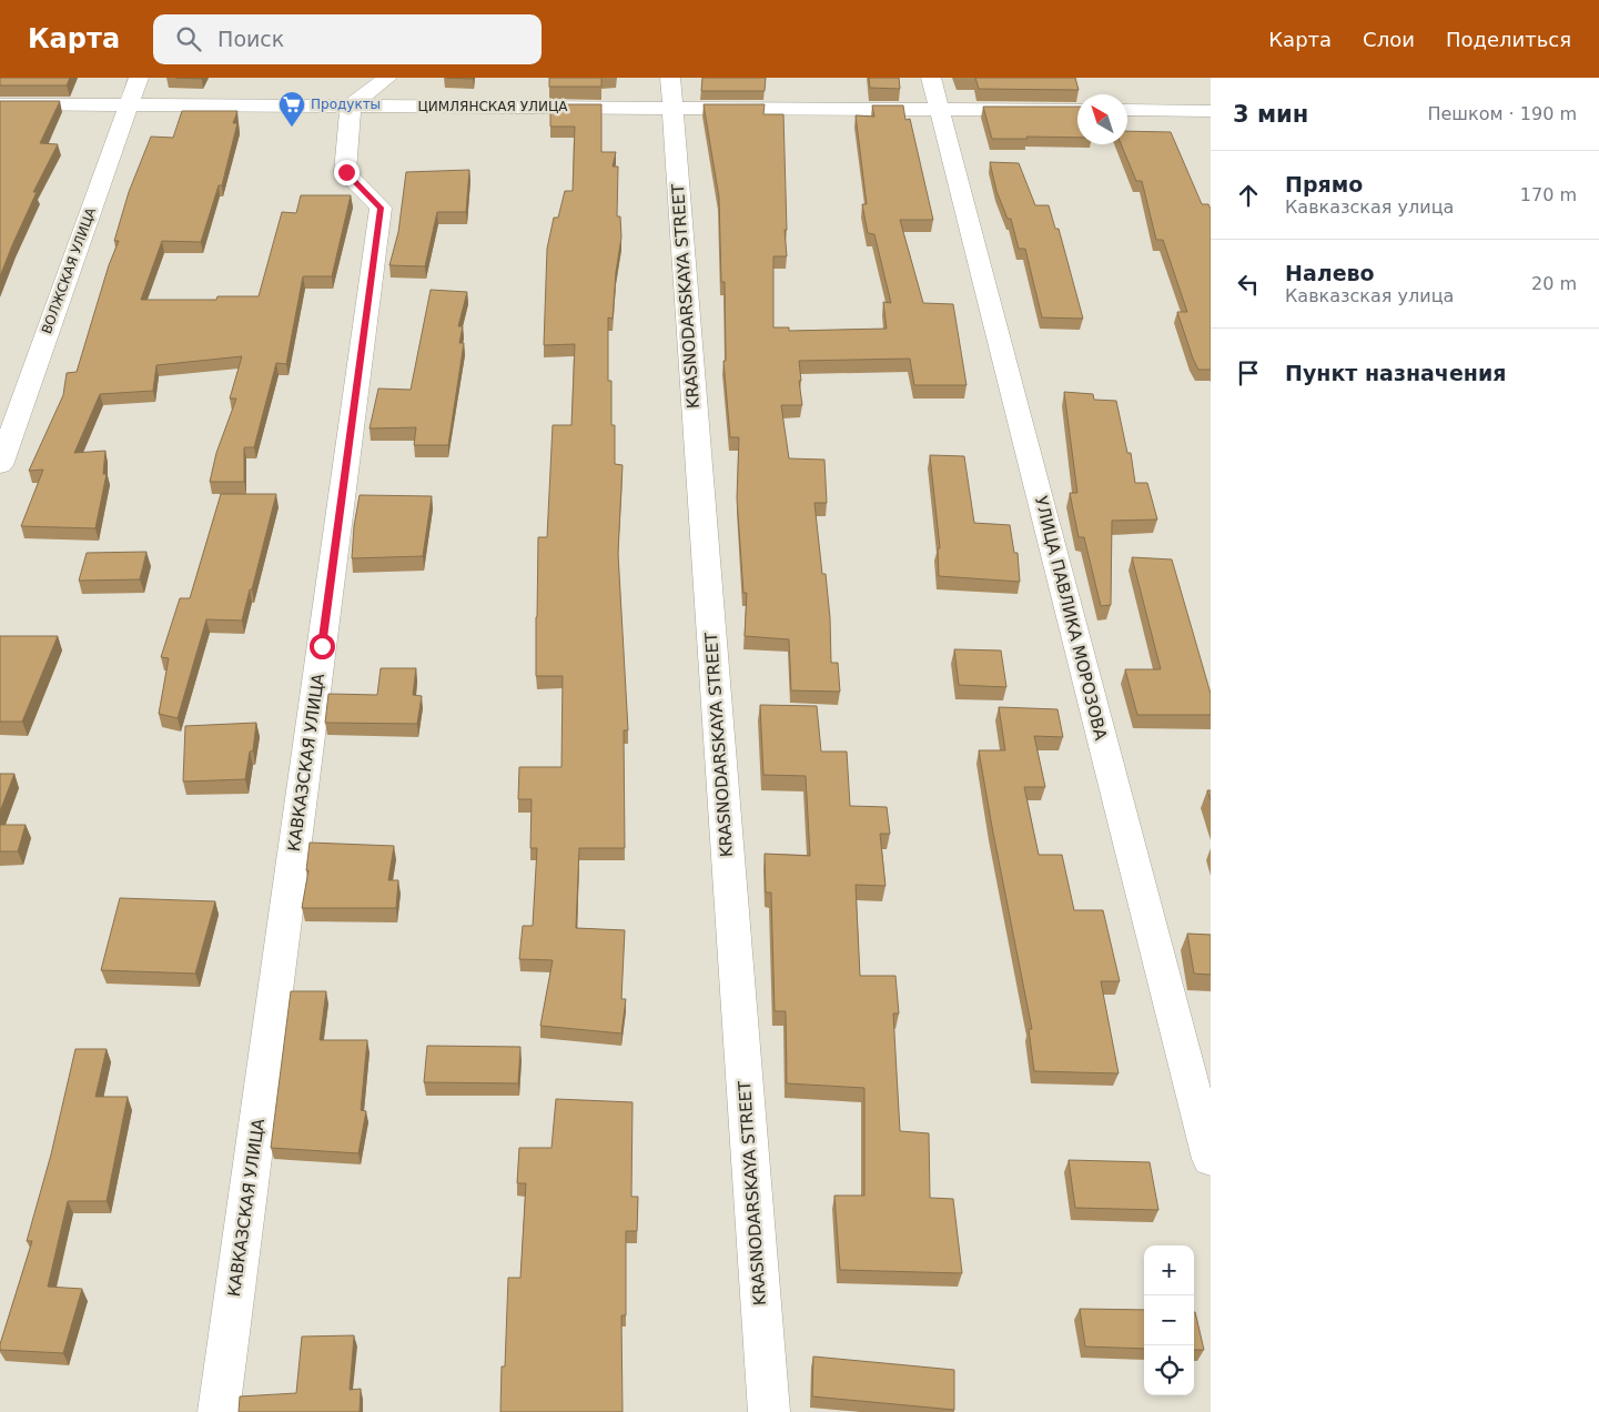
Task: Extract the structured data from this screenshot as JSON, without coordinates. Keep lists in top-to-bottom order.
{
  "streets": {
    "street": [
      "ЦИМЛЯНСКАЯ УЛИЦА",
      "ВОЛЖСКАЯ УЛИЦА",
      "KRASNODARSKAYA STREET",
      "УЛИЦА ПАВЛИКА МОРОЗОВА",
      "КАВКАЗСКАЯ УЛИЦА"
    ]
  },
  "crossings": [
    ["ЦИМЛЯНСКАЯ УЛИЦА", "ВОЛЖСКАЯ УЛИЦА"],
    ["ЦИМЛЯНСКАЯ УЛИЦА", "KRASNODARSKAYA STREET"],
    ["ЦИМЛЯНСКАЯ УЛИЦА", "УЛИЦА ПАВЛИКА МОРОЗОВА"],
    ["ЦИМЛЯНСКАЯ УЛИЦА", "КАВКАЗСКАЯ УЛИЦА"]
  ],
  "places": {
    "supermarket": ["Продукты"]
  },
  "north": "top left",
  "page": {
    "header": "Карта",
    "search": "Поиск",
    "nav": ["Карта", "Слои", "Поделиться"],
    "heading": ["3 мин", "Пешком · 190 m"],
    "list": [
      ["Прямо", "Кавказская улица", "170 m"],
      ["Налево", "Кавказская улица", "20 m"],
      "Пункт назначения"
    ],
    "map_buttons": ["+", "−"]
  }
}
